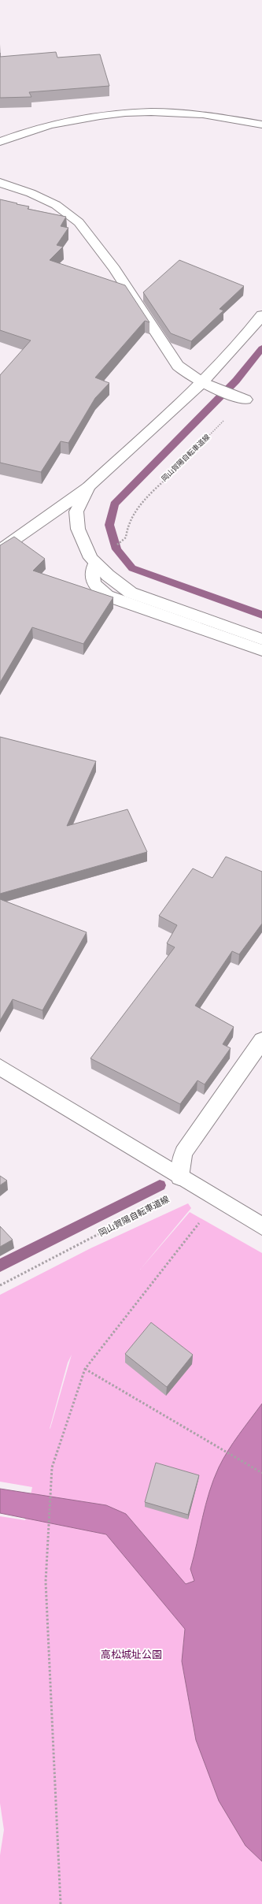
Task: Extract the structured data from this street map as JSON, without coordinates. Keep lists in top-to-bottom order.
{
  "streets": {
    "path": ["岡山賀陽自転車道線"]
  },
  "parks": ["高松城址公園"]
}
